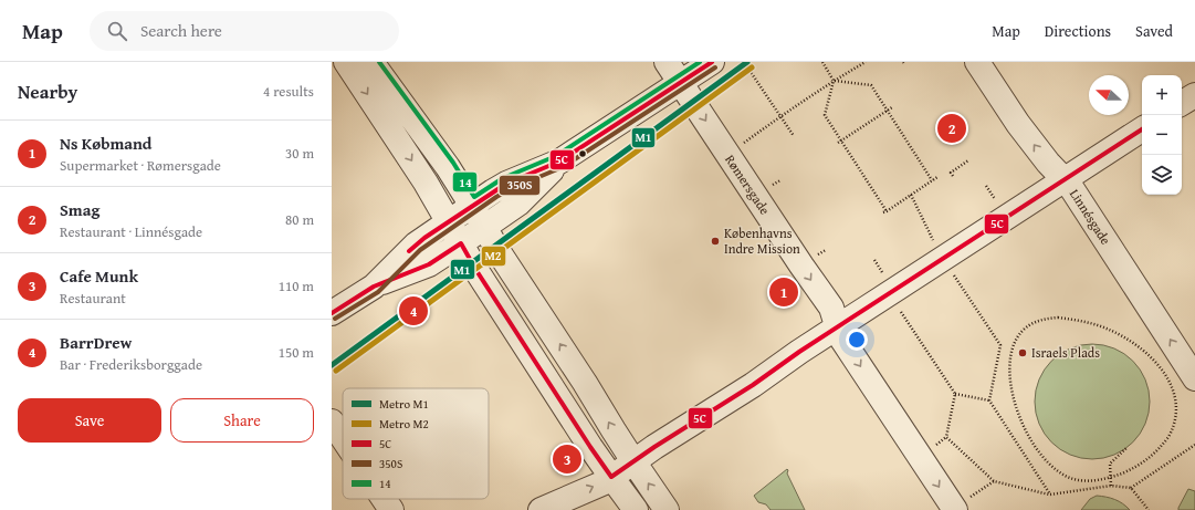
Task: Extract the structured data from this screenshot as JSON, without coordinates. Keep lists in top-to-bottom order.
{
  "streets": {
    "street": ["Rømersgade", "Linnésgade"]
  },
  "one_way": ["Rømersgade", "Linnésgade"],
  "places": ["Københavns Indre Mission", "Israels Plads"],
  "lines": [
    "metro line M1",
    "transit line 5C",
    "transit line 14",
    "metro line M2",
    "transit line 350S"
  ],
  "legend": [
    "Metro M1",
    "Metro M2",
    "5C",
    "350S",
    "14"
  ],
  "north": "left",
  "page": {
    "header": "Map",
    "search": "Search here",
    "nav": ["Map", "Directions", "Saved"],
    "heading": ["Nearby", "4 results"],
    "map_buttons": ["+", "−"],
    "pins": [
      "2",
      "1",
      "4",
      "3"
    ],
    "list": [
      {
        "mark": "1",
        "name": "Ns Købmand",
        "note": "Supermarket · Rømersgade",
        "value": "30 m"
      },
      {
        "mark": "2",
        "name": "Smag",
        "note": "Restaurant · Linnésgade",
        "value": "80 m"
      },
      {
        "mark": "3",
        "name": "Cafe Munk",
        "note": "Restaurant",
        "value": "110 m"
      },
      {
        "mark": "4",
        "name": "BarrDrew",
        "note": "Bar · Frederiksborggade",
        "value": "150 m"
      }
    ],
    "buttons": ["Save", "Share"]
  }
}
